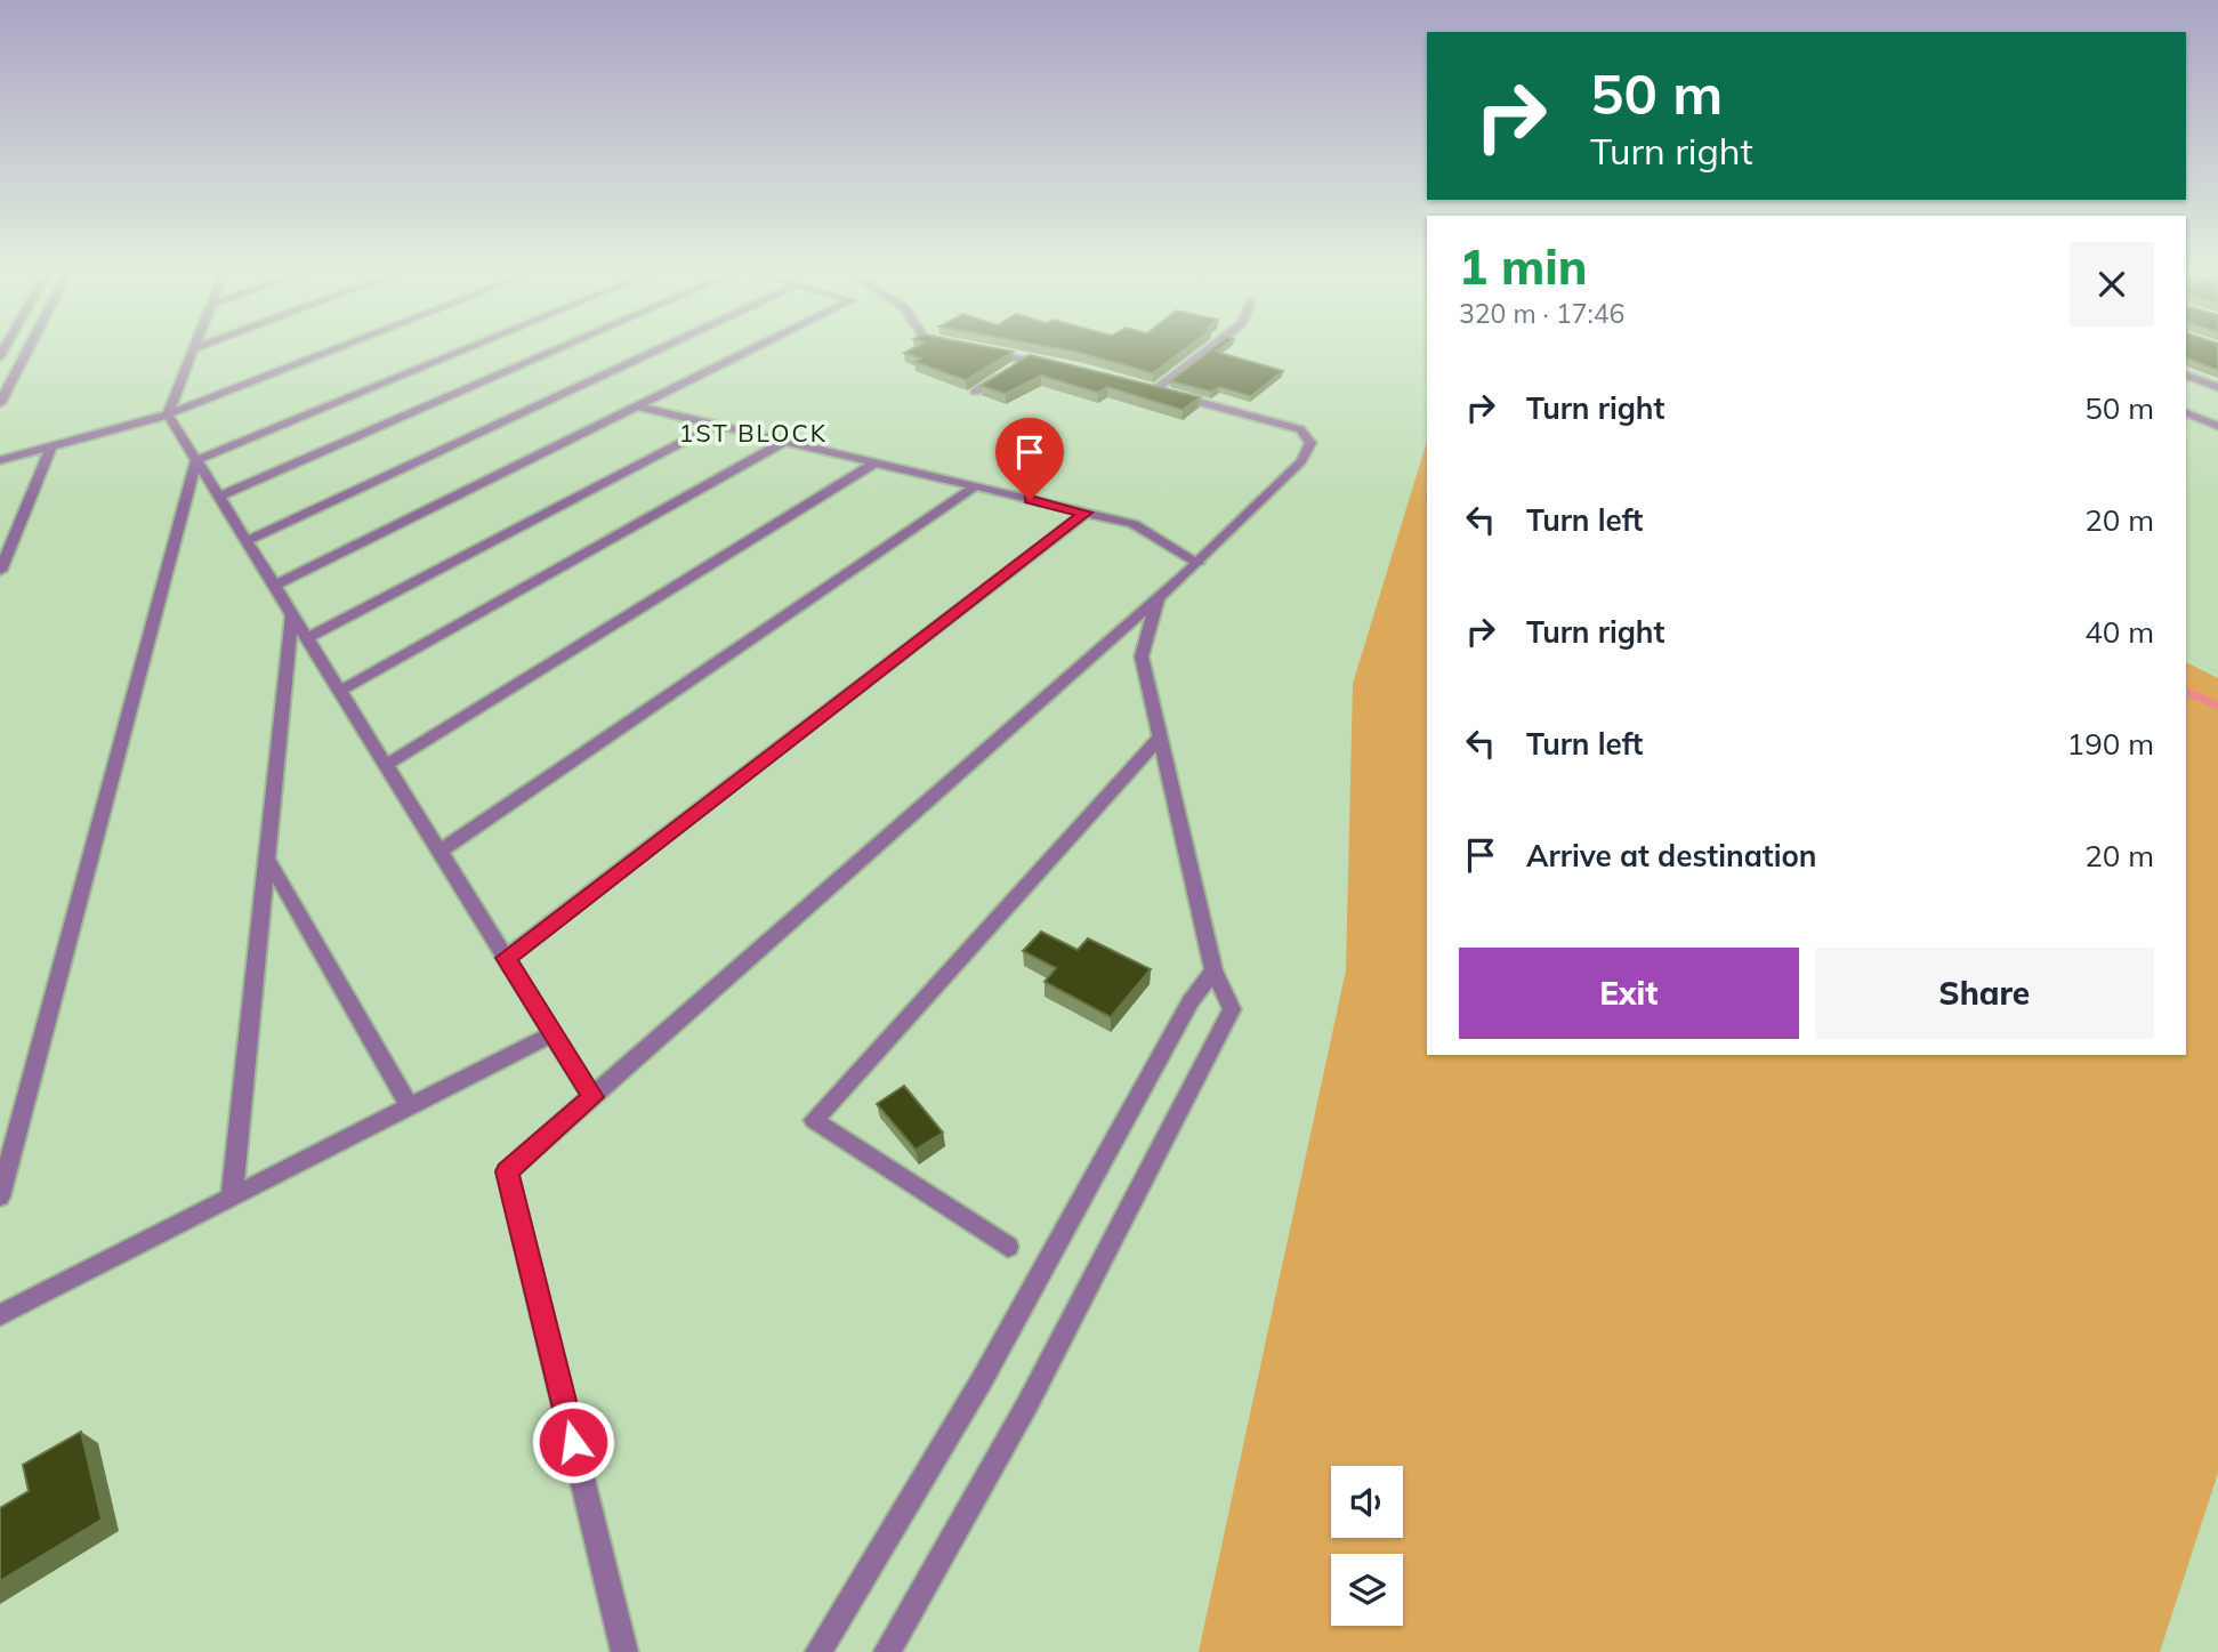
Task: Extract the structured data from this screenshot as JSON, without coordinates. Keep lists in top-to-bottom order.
{
  "districts": ["1ST BLOCK"],
  "page": {
    "turn": ["50 m", "Turn right"],
    "heading": ["1 min", "320 m · 17:46"],
    "list": [
      {
        "name": "Turn right",
        "value": "50 m"
      },
      {
        "name": "Turn left",
        "value": "20 m"
      },
      {
        "name": "Turn right",
        "value": "40 m"
      },
      {
        "name": "Turn left",
        "value": "190 m"
      },
      {
        "name": "Arrive at destination",
        "value": "20 m"
      }
    ],
    "buttons": ["Exit", "Share"]
  }
}
